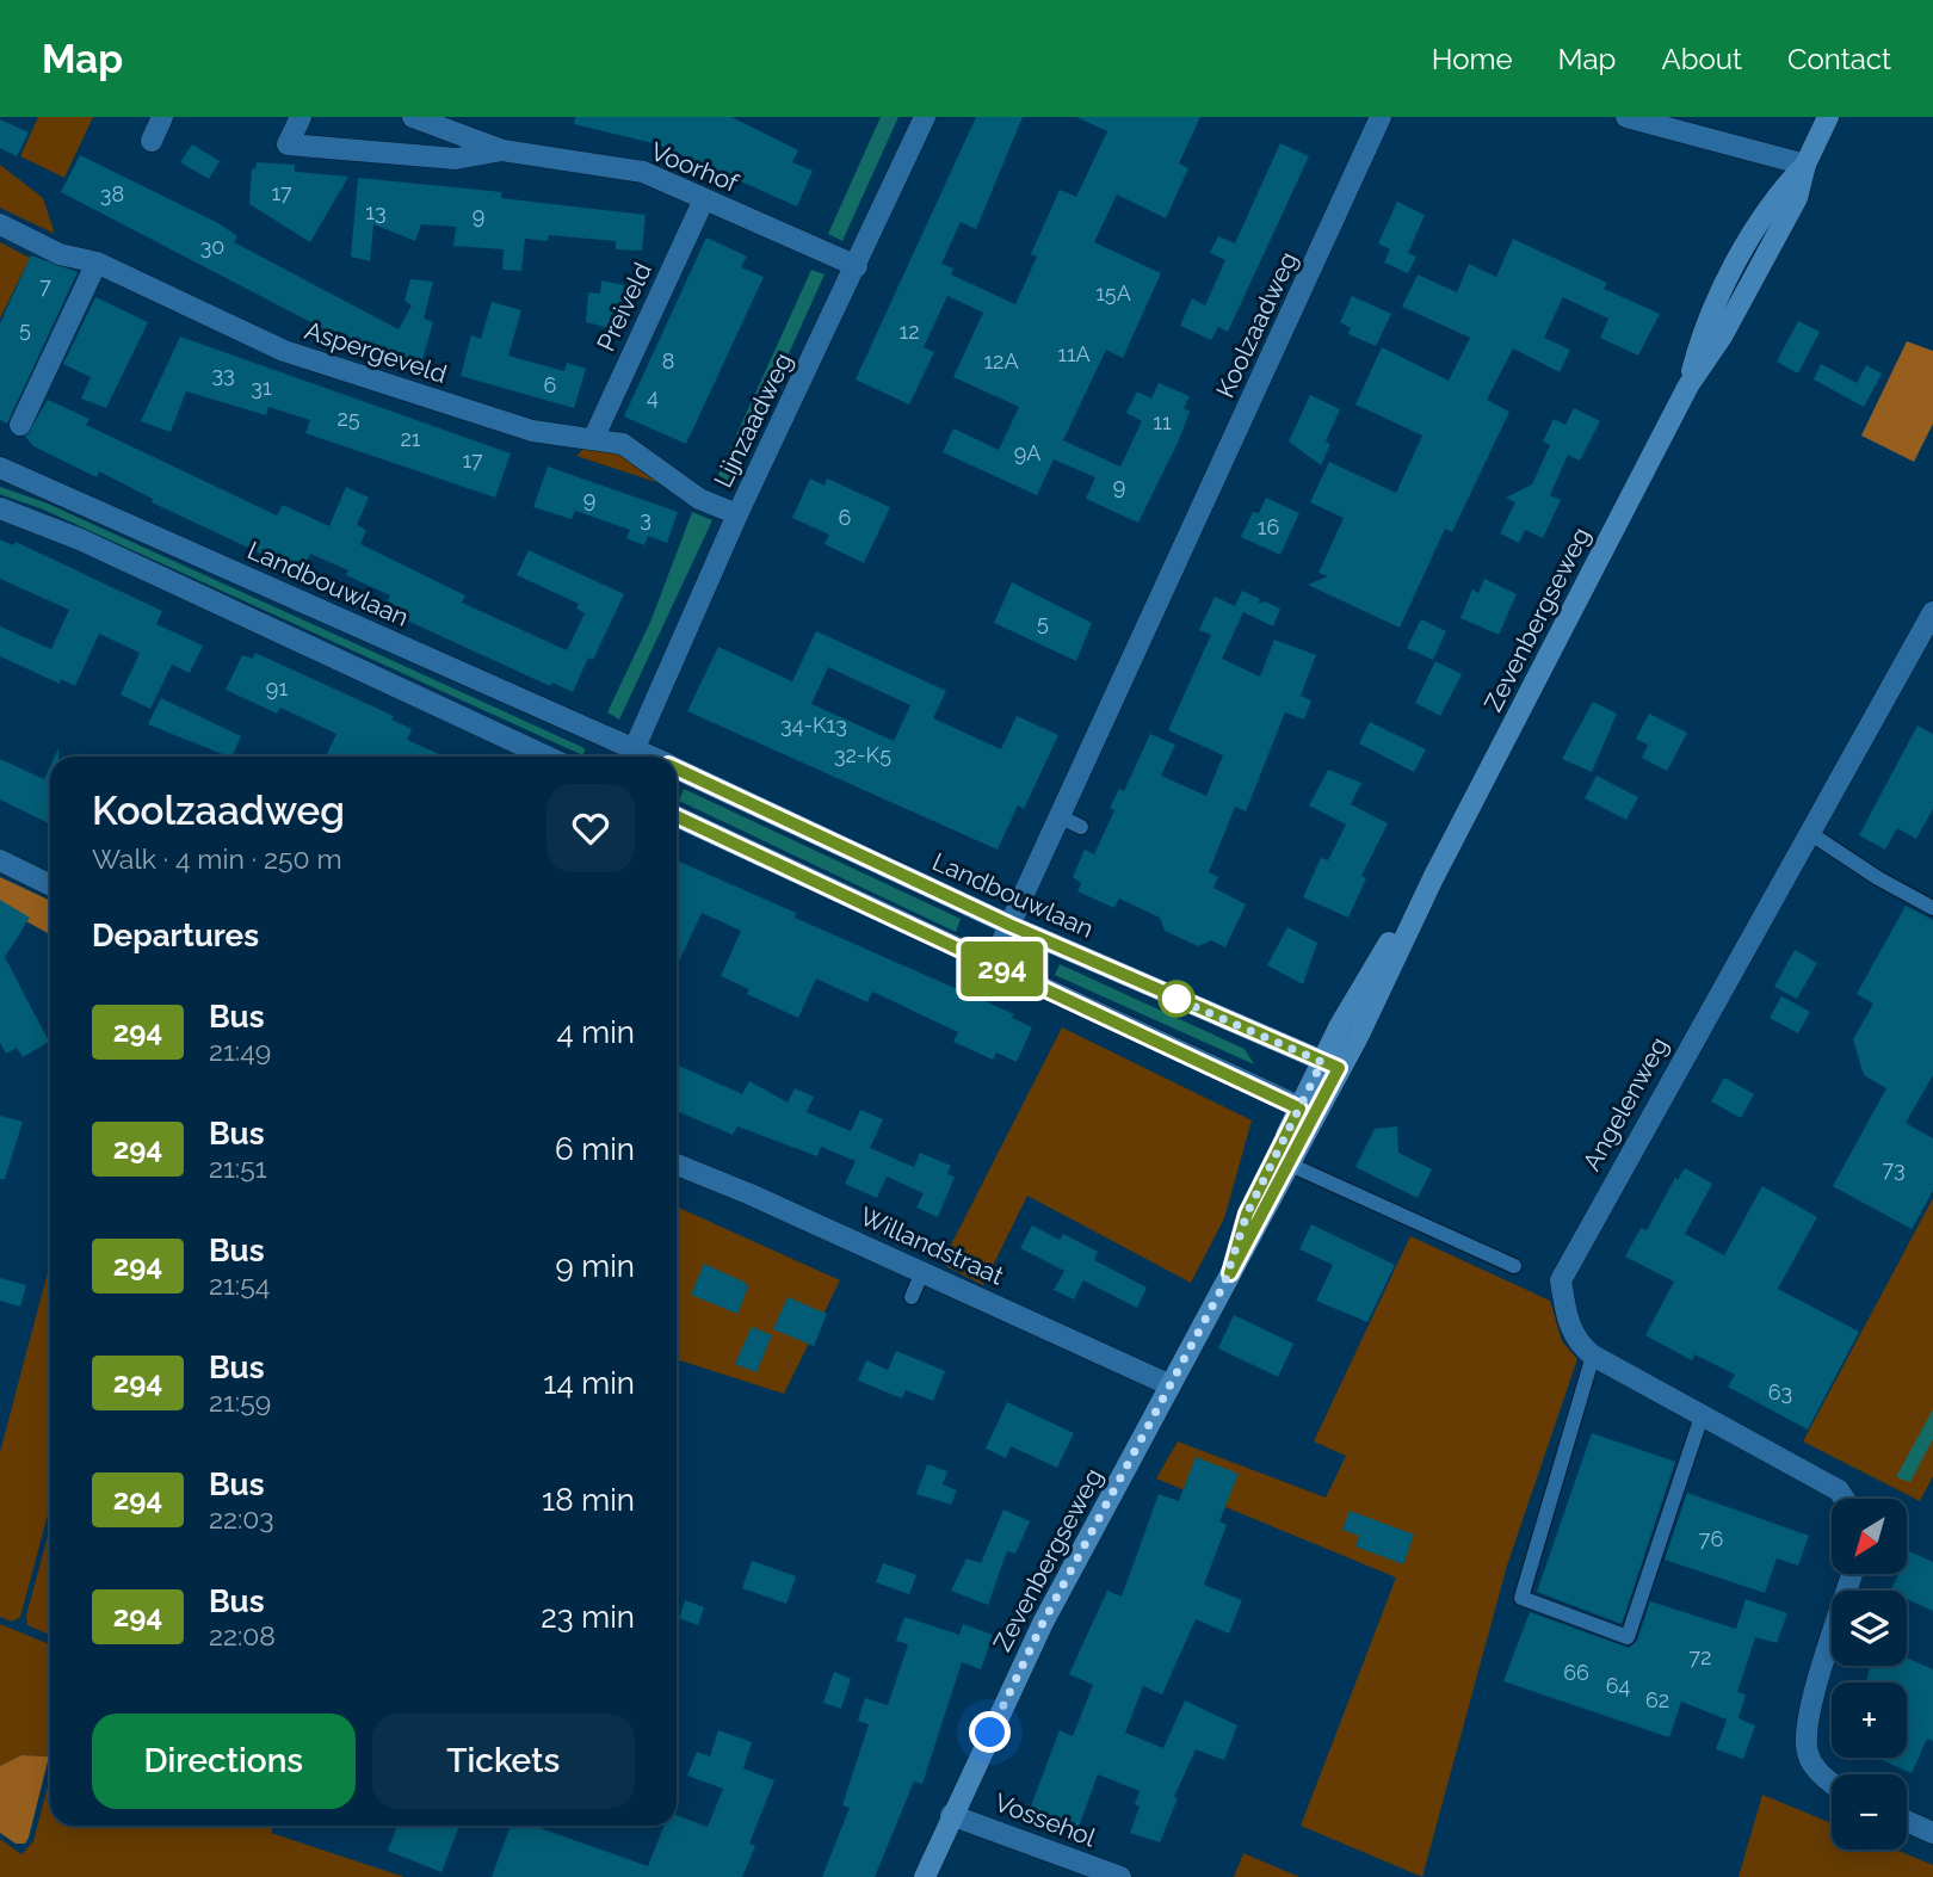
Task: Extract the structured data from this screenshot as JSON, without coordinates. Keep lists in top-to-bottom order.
{
  "streets": {
    "street": [
      "Voorhof",
      "Preiveld",
      "Koolzaadweg",
      "Aspergeveld",
      "Lijnzaadweg",
      "Landbouwlaan",
      "Zevenbergseweg",
      "Angelenweg",
      "Willandstraat",
      "Vossehol"
    ]
  },
  "crossings": [
    ["Voorhof", "Preiveld"],
    ["Voorhof", "Lijnzaadweg"],
    ["Preiveld", "Aspergeveld"],
    ["Koolzaadweg", "Landbouwlaan"],
    ["Aspergeveld", "Lijnzaadweg"],
    ["Lijnzaadweg", "Landbouwlaan"],
    ["Landbouwlaan", "Zevenbergseweg"],
    ["Zevenbergseweg", "Willandstraat"],
    ["Zevenbergseweg", "Vossehol"]
  ],
  "lines": ["bus line 294"],
  "house_numbers": [
    "17",
    "38",
    "13",
    "9",
    "30",
    "7",
    "15A",
    "5",
    "12",
    "11A",
    "8",
    "12A",
    "33",
    "6",
    "31",
    "4",
    "25",
    "11",
    "21",
    "9A",
    "17",
    "9",
    "9",
    "6",
    "3",
    "16",
    "5",
    "91",
    "34-K13",
    "32-K5",
    "73",
    "63",
    "76",
    "72",
    "66",
    "64",
    "62"
  ],
  "north": "bottom left",
  "page": {
    "header": "Map",
    "nav": [
      "Home",
      "Map",
      "About",
      "Contact"
    ],
    "on_map": "294",
    "heading": [
      ["Koolzaadweg", "Walk · 4 min · 250 m"],
      "Departures"
    ],
    "list": [
      {
        "mark": "294",
        "name": "Bus",
        "note": "21:49",
        "value": "4 min"
      },
      {
        "mark": "294",
        "name": "Bus",
        "note": "21:51",
        "value": "6 min"
      },
      {
        "mark": "294",
        "name": "Bus",
        "note": "21:54",
        "value": "9 min"
      },
      {
        "mark": "294",
        "name": "Bus",
        "note": "21:59",
        "value": "14 min"
      },
      {
        "mark": "294",
        "name": "Bus",
        "note": "22:03",
        "value": "18 min"
      },
      {
        "mark": "294",
        "name": "Bus",
        "note": "22:08",
        "value": "23 min"
      }
    ],
    "map_buttons": ["+", "−"],
    "buttons": ["Directions", "Tickets"]
  }
}
